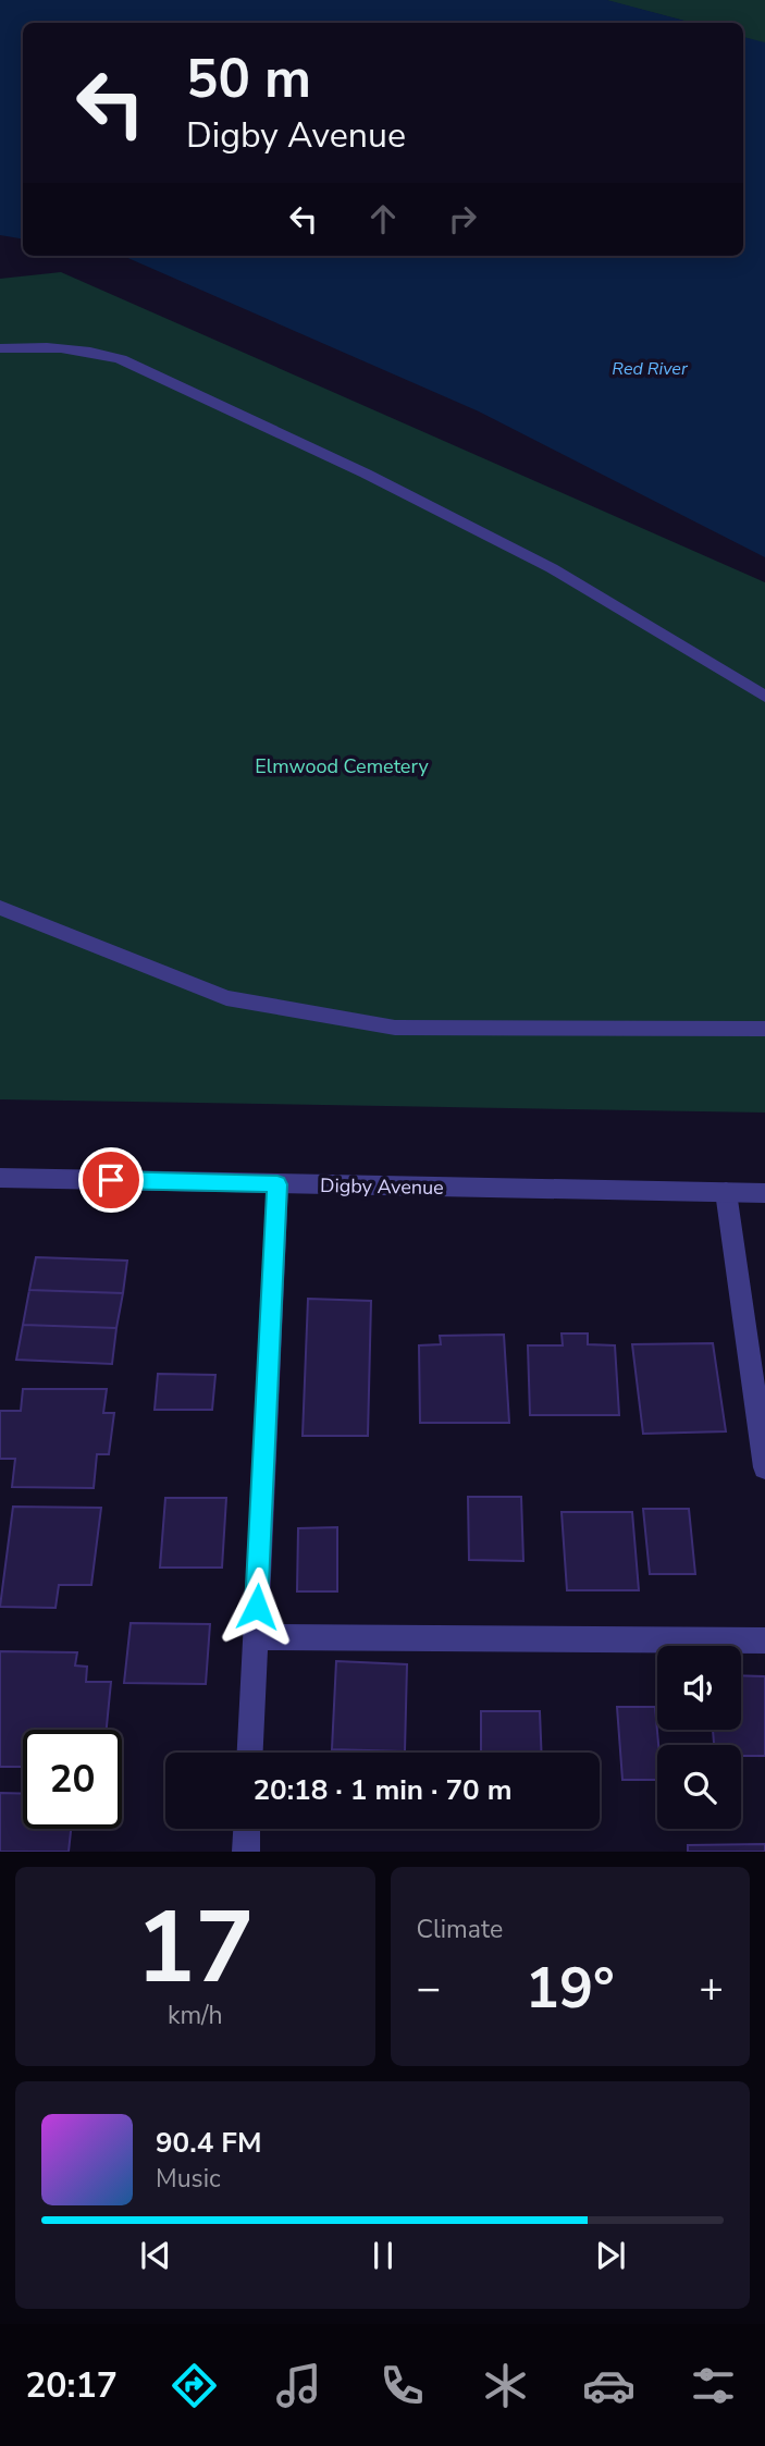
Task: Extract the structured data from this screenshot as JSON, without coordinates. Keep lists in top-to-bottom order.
{
  "streets": {
    "street": ["Digby Avenue"]
  },
  "water": ["Red River"],
  "parks": ["Elmwood Cemetery"],
  "page": {
    "turn": ["50 m", "Digby Avenue"],
    "limit": "20",
    "trip": "20:18 · 1 min · 70 m",
    "tile": [
      ["17", "km/h"],
      "Climate"
    ],
    "heat": ["−", "19°", "+"],
    "song": ["90.4 FM", "Music"],
    "tabs": "20:17"
  }
}
